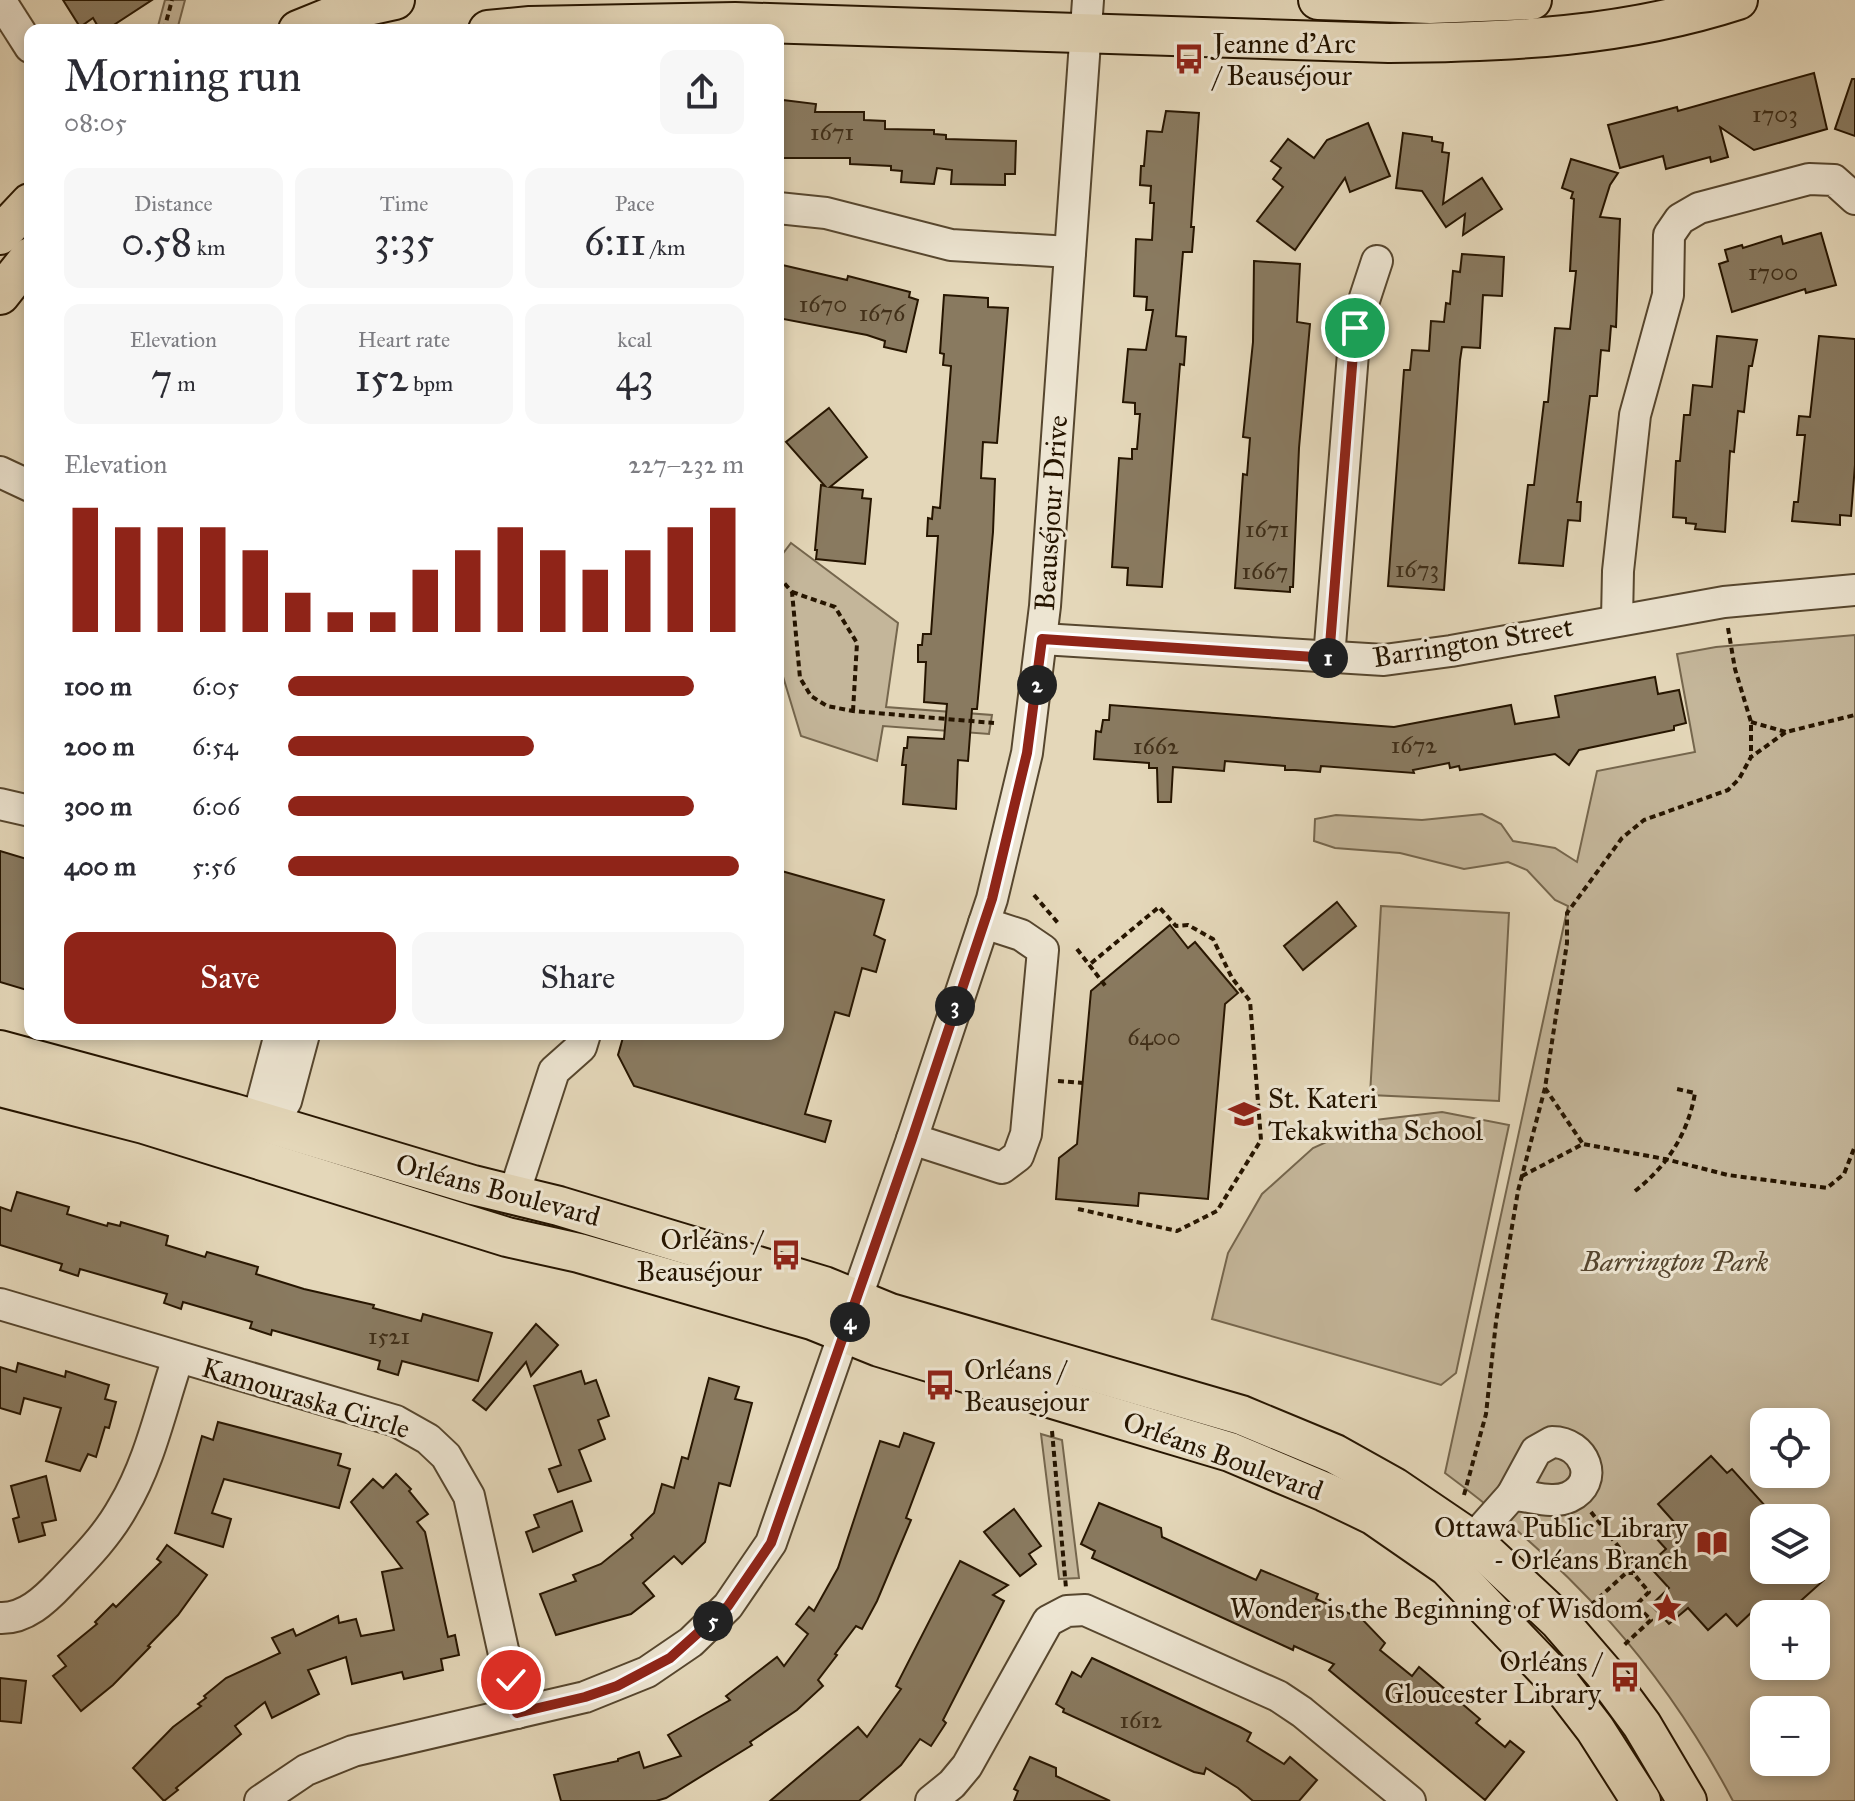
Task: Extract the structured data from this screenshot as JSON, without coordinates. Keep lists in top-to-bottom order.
{
  "streets": {
    "main road": ["Orléans Boulevard"],
    "street": ["Beauséjour Drive", "Barrington Street", "Kamouraska Circle"]
  },
  "crossings": [
    ["Beauséjour Drive", "Barrington Street"],
    ["Beauséjour Drive", "Orléans Boulevard"],
    ["Beauséjour Drive", "Kamouraska Circle"]
  ],
  "parks": ["Barrington Park"],
  "places": {
    "bus stop": [
      "Jeanne d'Arc / Beauséjour",
      "Orléans / Beauséjour",
      "Orléans / Beausejour",
      "Orléans / Gloucester Library"
    ],
    "school or university": ["St. Kateri Tekakwitha School"],
    "library": ["Ottawa Public Library - Orléans Branch"],
    "place": ["Wonder is the Beginning of Wisdom"]
  },
  "house_numbers": [
    "1703",
    "1671",
    "1700",
    "1670",
    "1676",
    "1671",
    "1673",
    "1667",
    "1672",
    "1662",
    "6400",
    "1521",
    "1612"
  ],
  "page": {
    "heading": ["Morning run", "08:05"],
    "stats": [
      ["Distance", "0.58 km"],
      ["Time", "3:35"],
      ["Pace", "6:11 /km"],
      ["Elevation", "7 m"],
      ["Heart rate", "152 bpm"],
      ["kcal", "43"]
    ],
    "chart": ["Elevation", "227–232 m"],
    "pins": [
      "1",
      "2",
      "3",
      "4",
      "5"
    ],
    "list": [
      {
        "name": "100 m",
        "note": "6:05"
      },
      {
        "name": "200 m",
        "note": "6:54"
      },
      {
        "name": "300 m",
        "note": "6:06"
      },
      {
        "name": "400 m",
        "note": "5:56"
      }
    ],
    "buttons": ["Save", "Share"],
    "map_buttons": ["+", "−"]
  }
}
